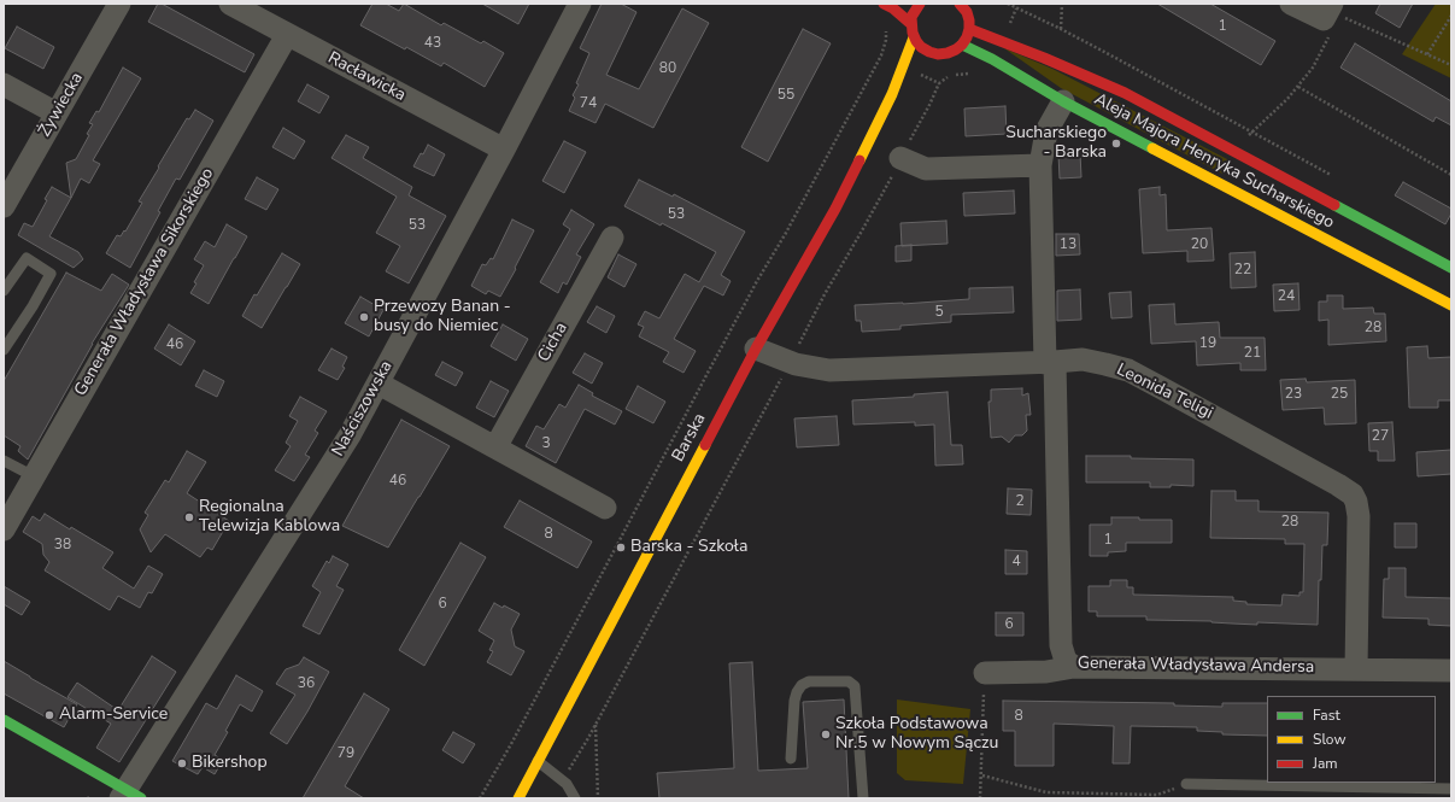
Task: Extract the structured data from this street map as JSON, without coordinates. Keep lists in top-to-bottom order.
{
  "streets": {
    "street": [
      "Racławicka",
      "Żywiecka",
      "Aleja Majora Henryka Sucharskiego",
      "Generała Władysława Sikorskiego",
      "Cicha",
      "Leonida Teligi",
      "Naściszowska",
      "Barska",
      "Generała Władysława Andersa"
    ]
  },
  "crossings": [
    ["Racławicka", "Generała Władysława Sikorskiego"],
    ["Racławicka", "Naściszowska"],
    ["Aleja Majora Henryka Sucharskiego", "Generała Władysława Andersa"],
    ["Leonida Teligi", "Barska"],
    ["Leonida Teligi", "Generała Władysława Andersa"]
  ],
  "places": [
    "Sucharskiego - Barska",
    "Przewozy Banan - busy do Niemiec",
    "Regionalna Telewizja Kablowa",
    "Barska - Szkoła",
    "Alarm-Service",
    "Szkoła Podstawowa Nr.5 w Nowym Sączu",
    "Bikershop"
  ],
  "house_numbers": [
    "1",
    "43",
    "80",
    "55",
    "74",
    "53",
    "53",
    "13",
    "20",
    "22",
    "24",
    "5",
    "28",
    "19",
    "46",
    "21",
    "23",
    "25",
    "27",
    "3",
    "46",
    "2",
    "28",
    "8",
    "1",
    "38",
    "4",
    "6",
    "6",
    "36",
    "8",
    "79"
  ],
  "legend": ["Fast", "Slow", "Jam"]
}
